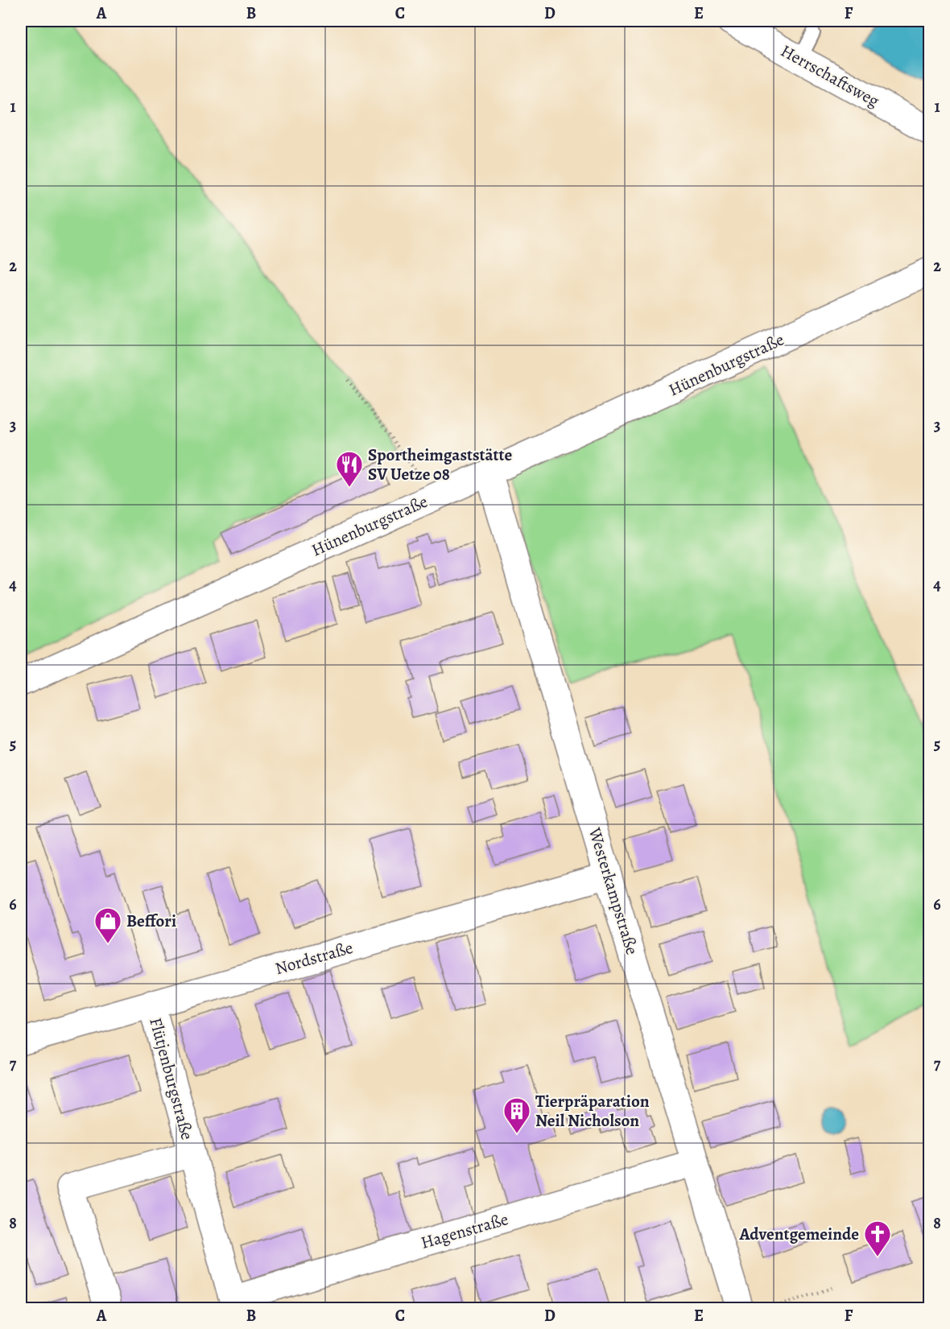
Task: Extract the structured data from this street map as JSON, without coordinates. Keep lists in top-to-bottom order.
{
  "streets": {
    "street": [
      "Herrschaftsweg",
      "Hünenburgstraße",
      "Westerkampstraße",
      "Nordstraße",
      "Flütjenburgstraße",
      "Hagenstraße"
    ]
  },
  "crossings": [
    ["Hünenburgstraße", "Westerkampstraße"],
    ["Westerkampstraße", "Nordstraße"],
    ["Westerkampstraße", "Hagenstraße"],
    ["Nordstraße", "Flütjenburgstraße"],
    ["Flütjenburgstraße", "Hagenstraße"]
  ],
  "places": {
    "restaurant": ["Sportheimgaststätte SV Uetze 08"],
    "shop": ["Beffori"],
    "building": ["Tierpräparation Neil Nicholson"],
    "church": ["Adventgemeinde"]
  },
  "grid": {
    "columns": [
      "A",
      "B",
      "C",
      "D",
      "E",
      "F"
    ],
    "rows": [
      "1",
      "2",
      "3",
      "4",
      "5",
      "6",
      "7",
      "8"
    ]
  }
}
